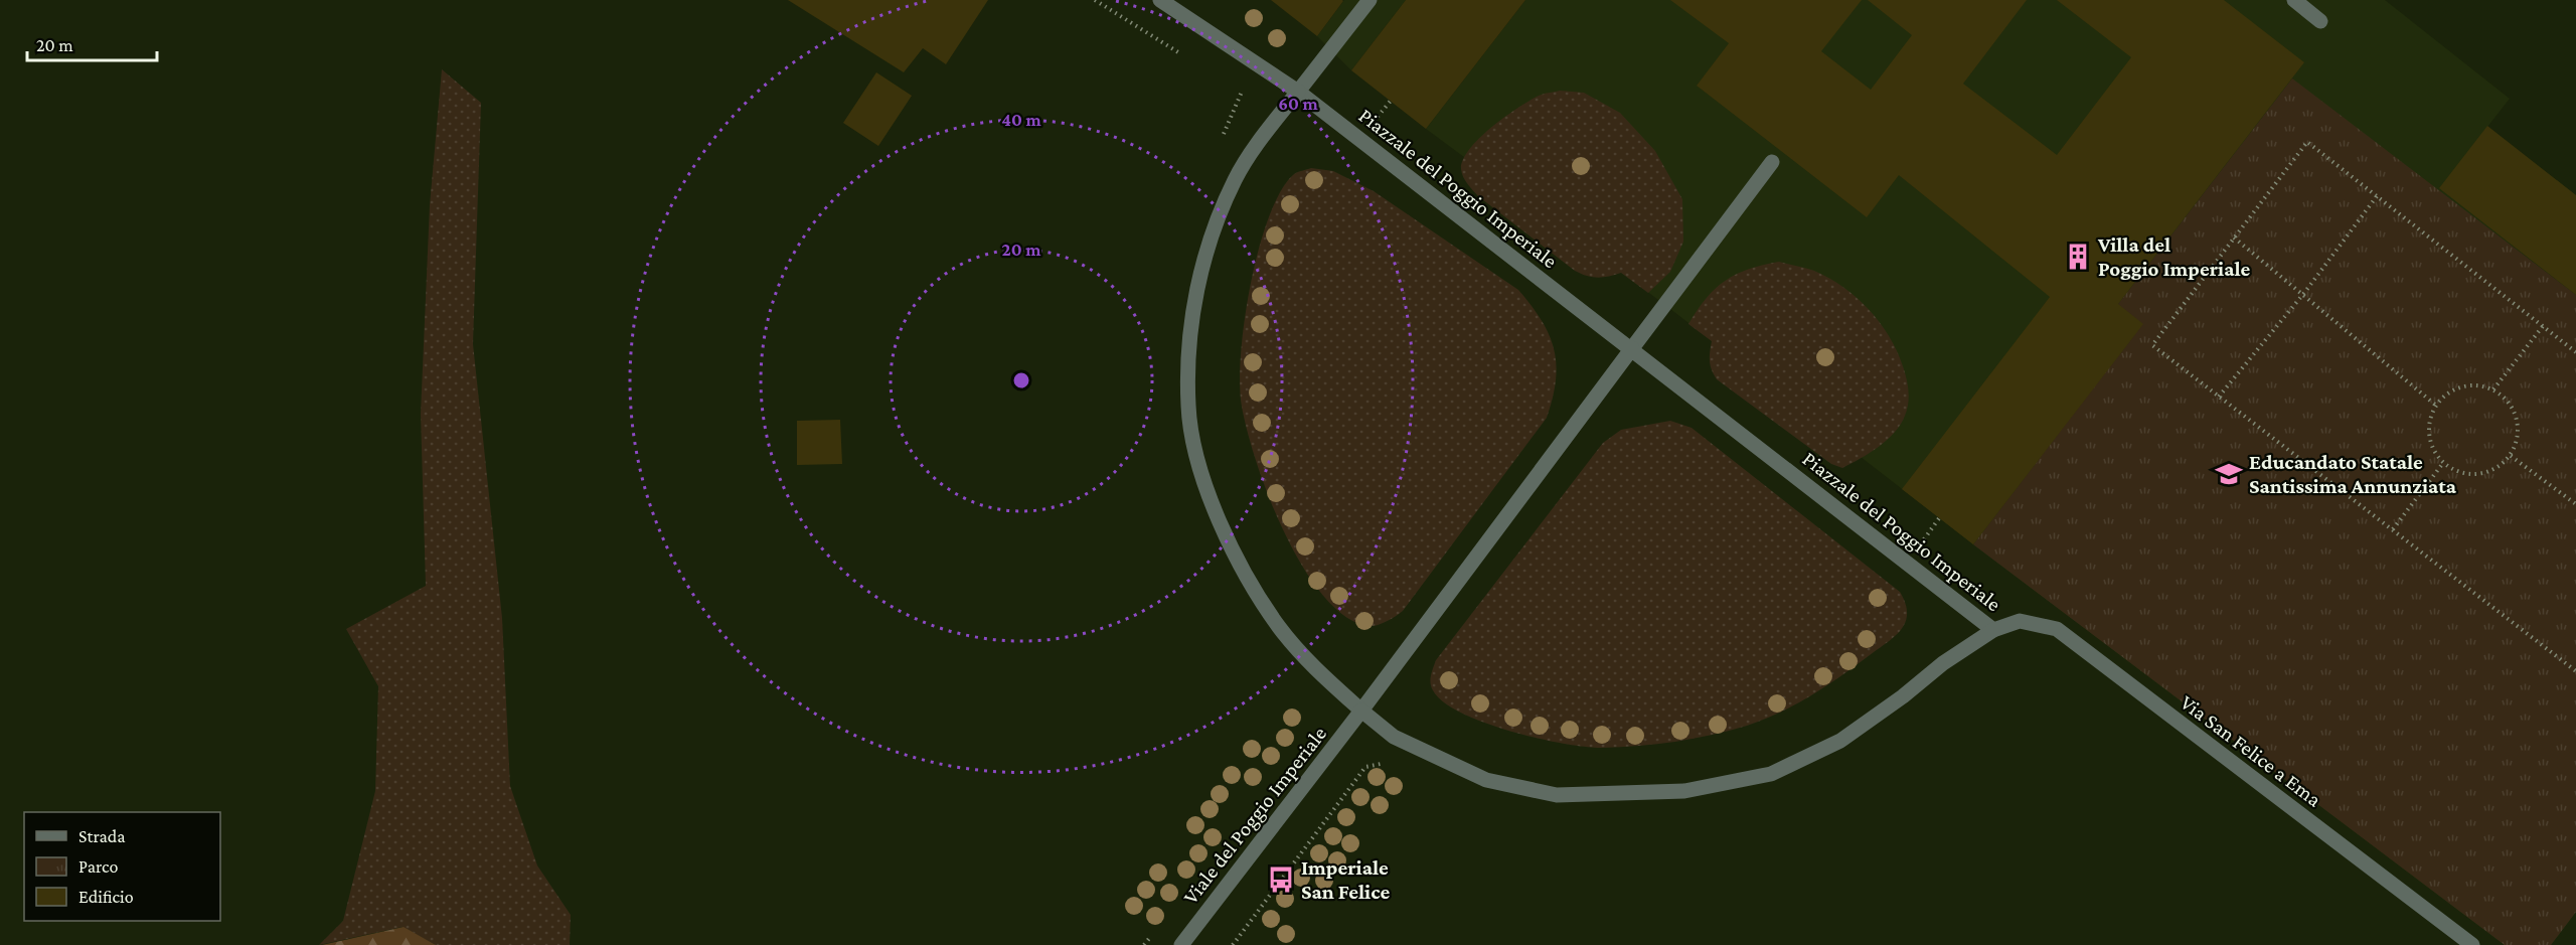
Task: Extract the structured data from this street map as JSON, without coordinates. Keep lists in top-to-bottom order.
{
  "streets": {
    "street": ["Piazzale del Poggio Imperiale", "Via San Felice a Ema", "Viale del Poggio Imperiale"]
  },
  "crossings": [
    ["Piazzale del Poggio Imperiale", "Via San Felice a Ema"],
    ["Piazzale del Poggio Imperiale", "Viale del Poggio Imperiale"]
  ],
  "places": {
    "building": ["Villa del Poggio Imperiale"],
    "school or university": ["Educandato Statale Santissima Annunziata"],
    "bus stop": ["Imperiale San Felice"]
  },
  "legend": ["Strada", "Parco", "Edificio"],
  "scale_bar": "20 m",
  "rings": ["60 m", "40 m", "20 m"]
}
